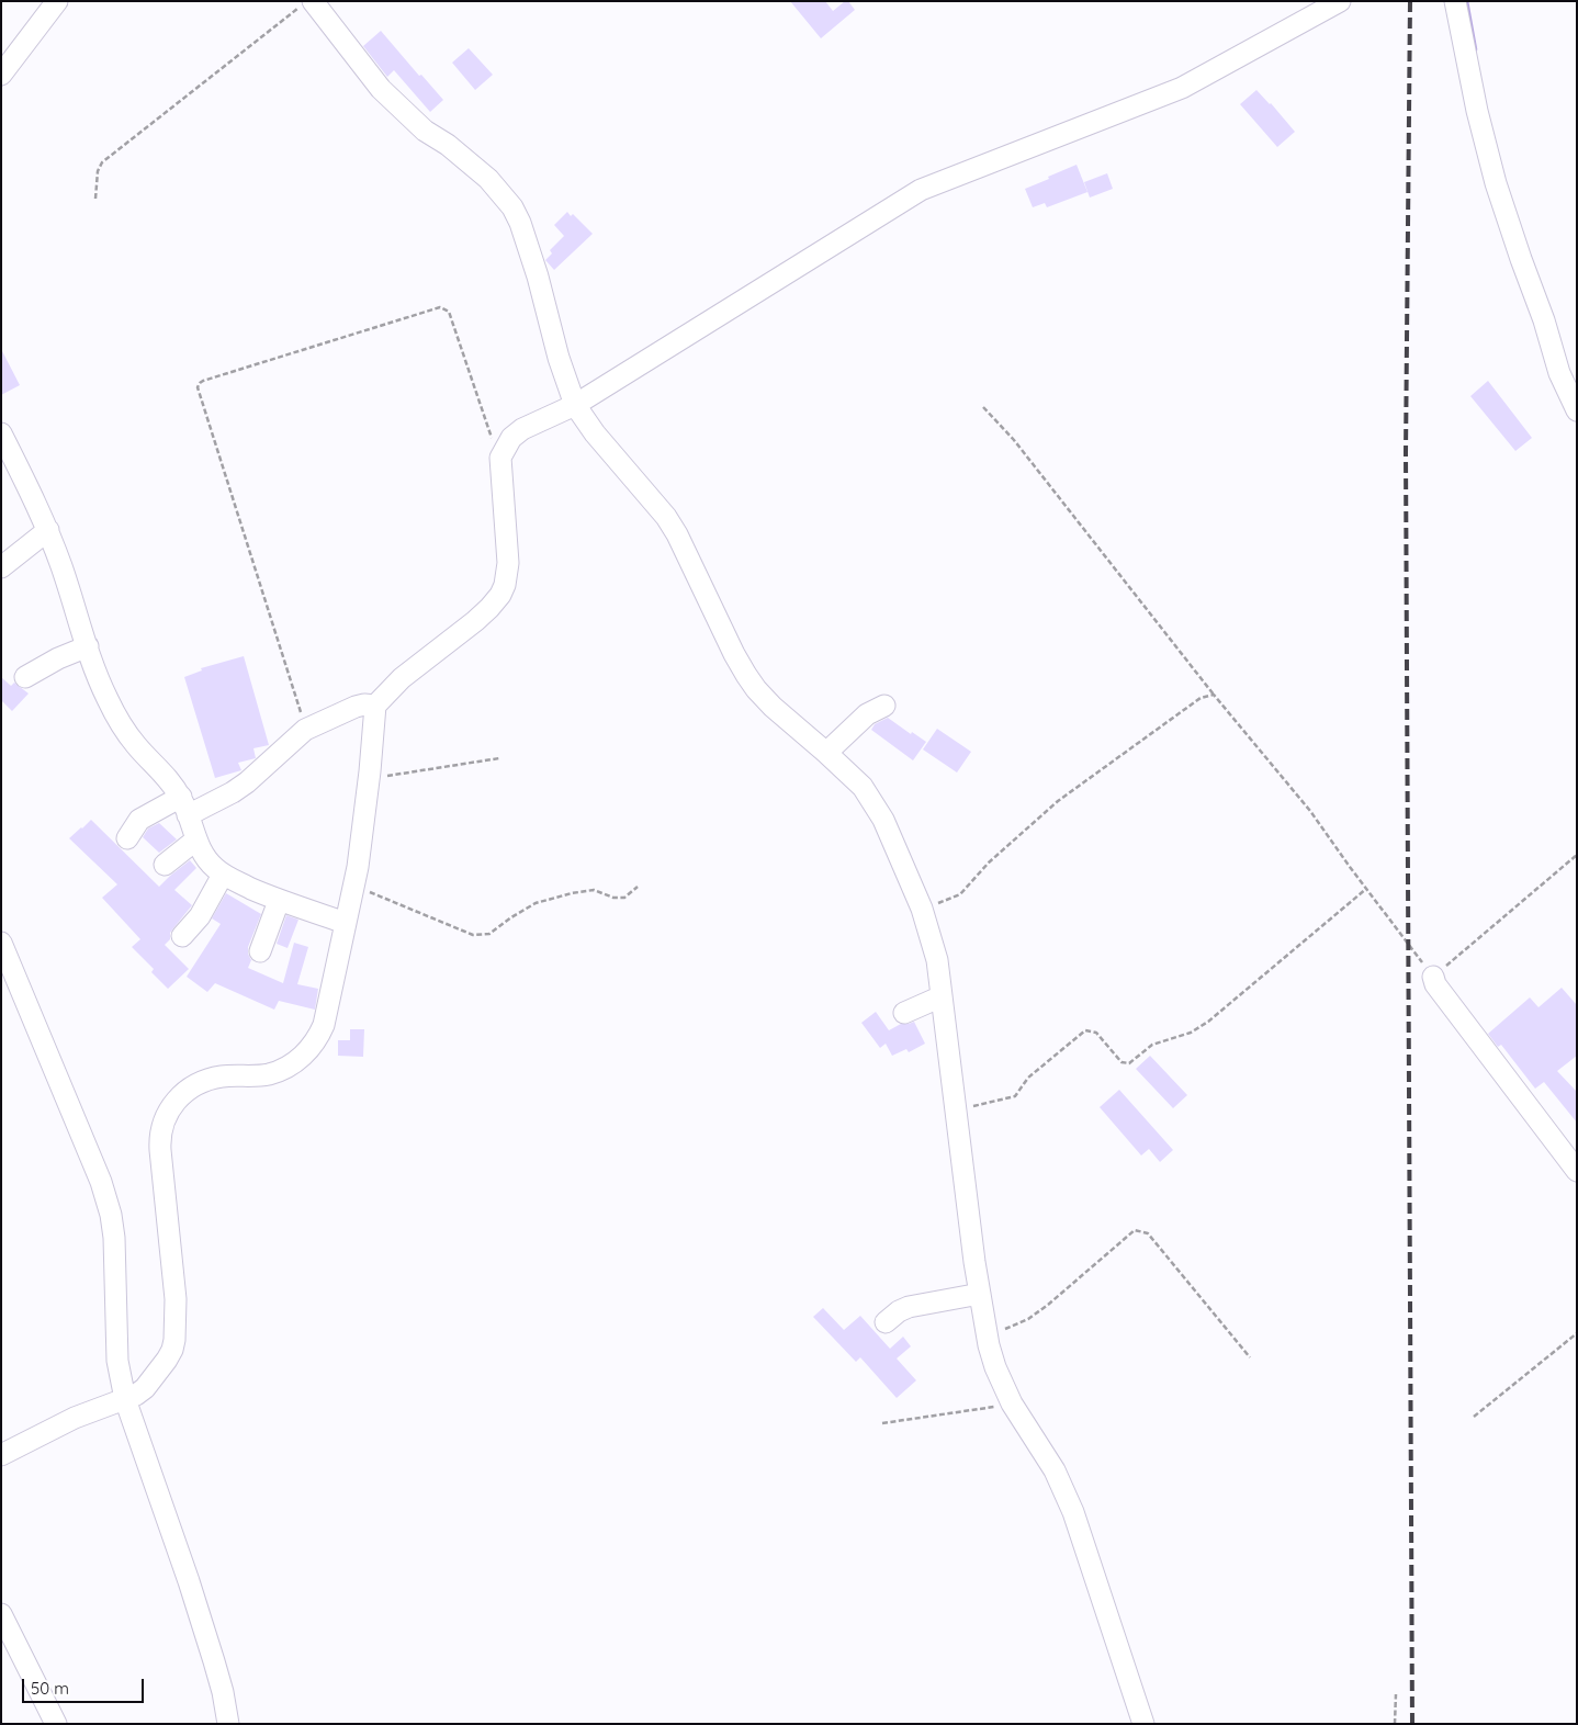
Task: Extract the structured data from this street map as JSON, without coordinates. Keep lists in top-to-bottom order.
{
  "scale_bar": "50 m"
}
